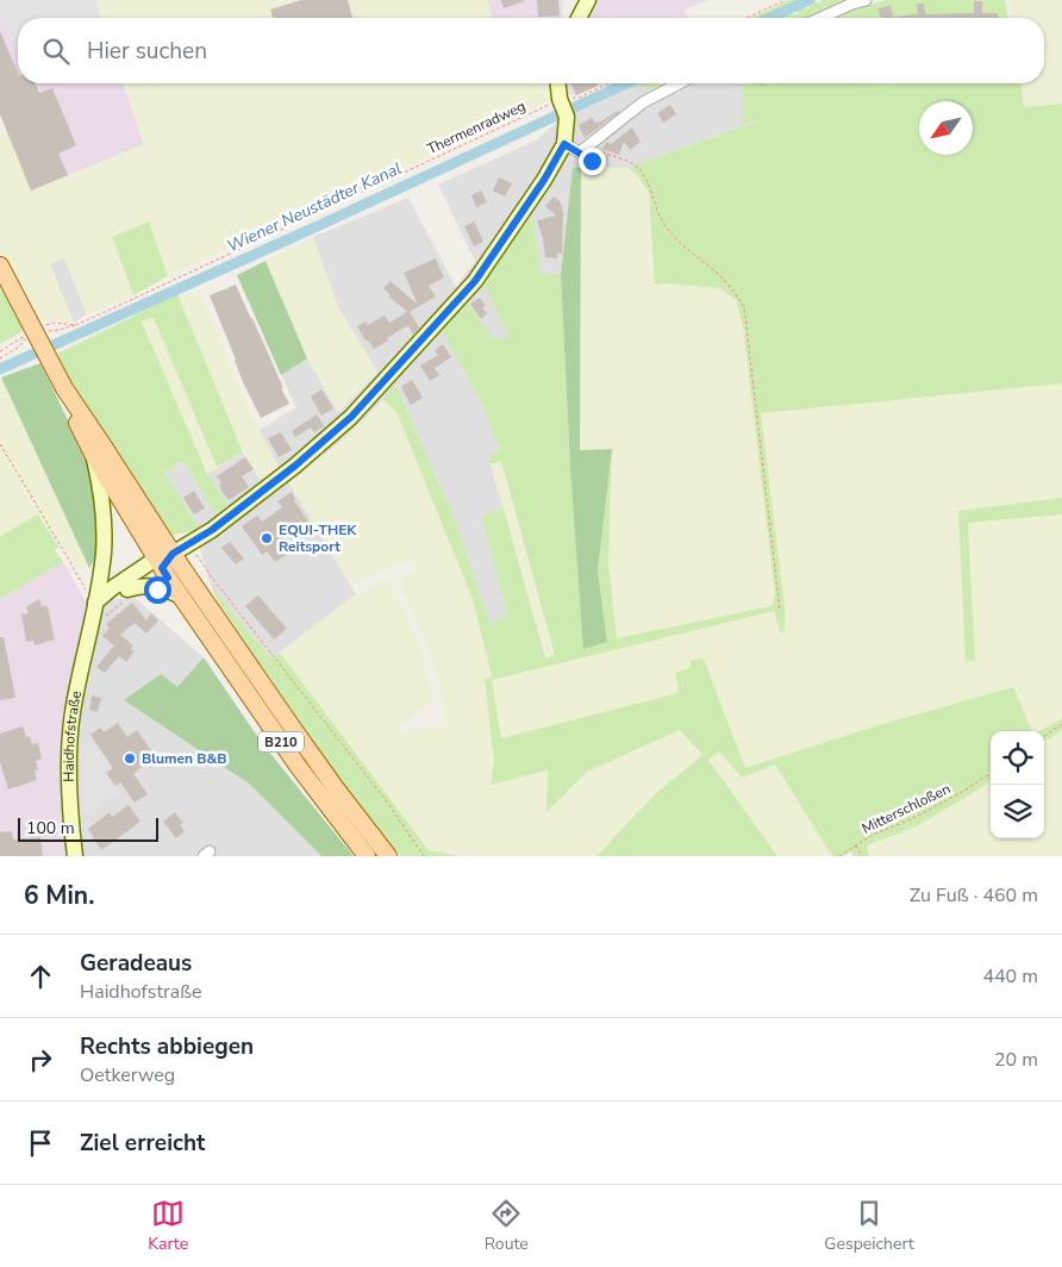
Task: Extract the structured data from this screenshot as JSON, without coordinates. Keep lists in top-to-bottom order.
{
  "streets": {
    "main road": ["B210"],
    "street": ["Haidhofstraße"],
    "path": ["Thermenradweg", "Mitterschloßen"]
  },
  "crossings": [
    ["Thermenradweg", "B210"],
    ["Haidhofstraße", "B210"]
  ],
  "water": ["Wiener Neustädter Kanal"],
  "places": ["EQUI-THEK Reitsport", "Blumen B&B"],
  "scale_bar": "100 m",
  "north": "bottom left",
  "page": {
    "search": "Hier suchen",
    "scale": "100 m",
    "heading": ["6 Min.", "Zu Fuß · 460 m"],
    "list": [
      ["Geradeaus", "Haidhofstraße", "440 m"],
      ["Rechts abbiegen", "Oetkerweg", "20 m"],
      "Ziel erreicht"
    ],
    "nav": ["Karte", "Route", "Gespeichert"]
  }
}
